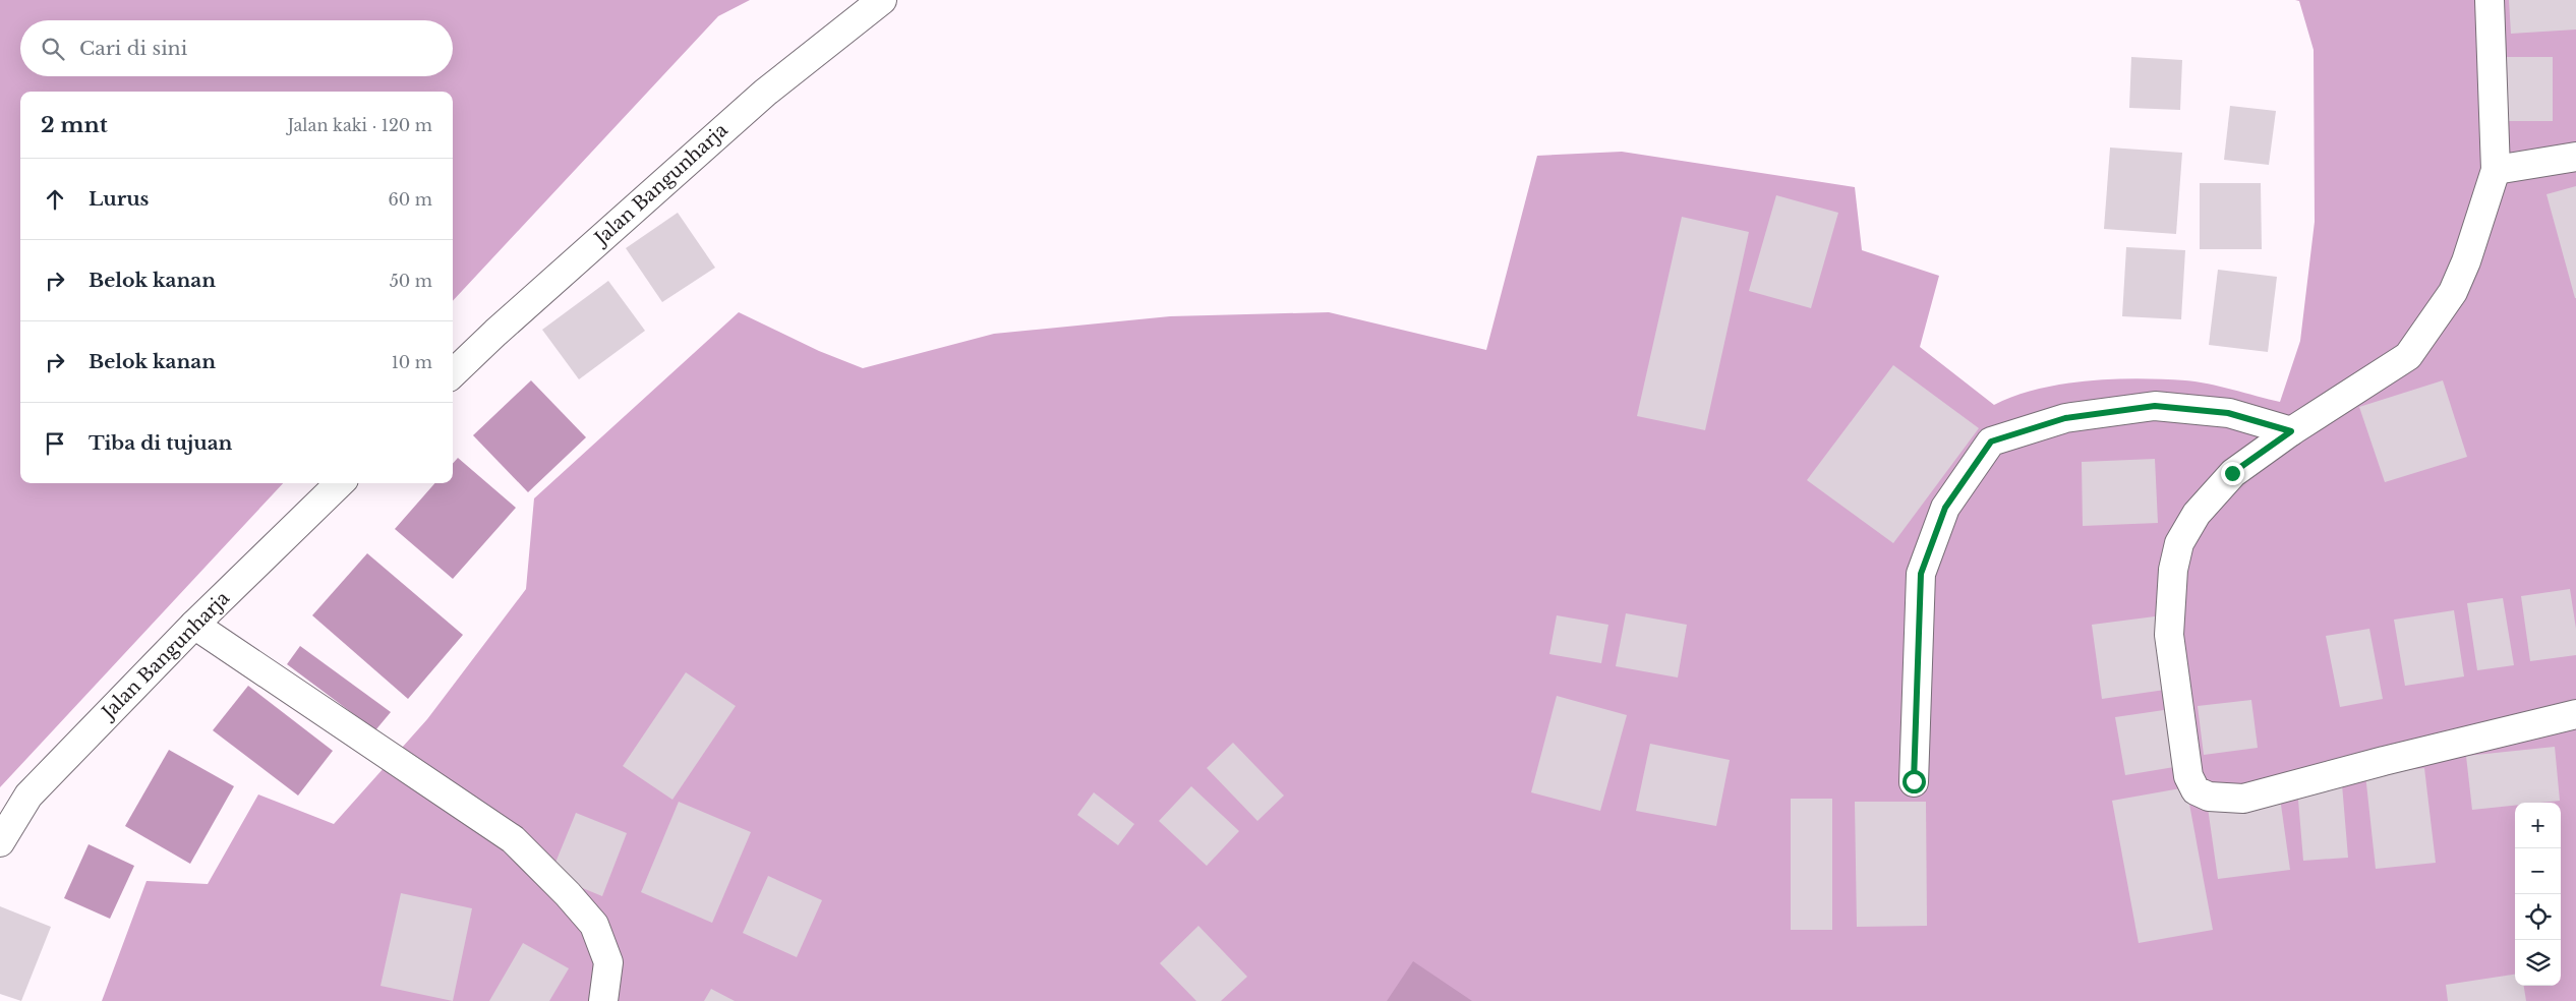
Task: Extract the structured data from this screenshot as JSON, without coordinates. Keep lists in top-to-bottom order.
{
  "streets": {
    "street": ["Jalan Bangunharja"]
  },
  "page": {
    "search": "Cari di sini",
    "heading": ["2 mnt", "Jalan kaki · 120 m"],
    "list": [
      ["Lurus", "60 m"],
      ["Belok kanan", "50 m"],
      ["Belok kanan", "10 m"],
      "Tiba di tujuan"
    ],
    "map_buttons": ["+", "−"]
  }
}
